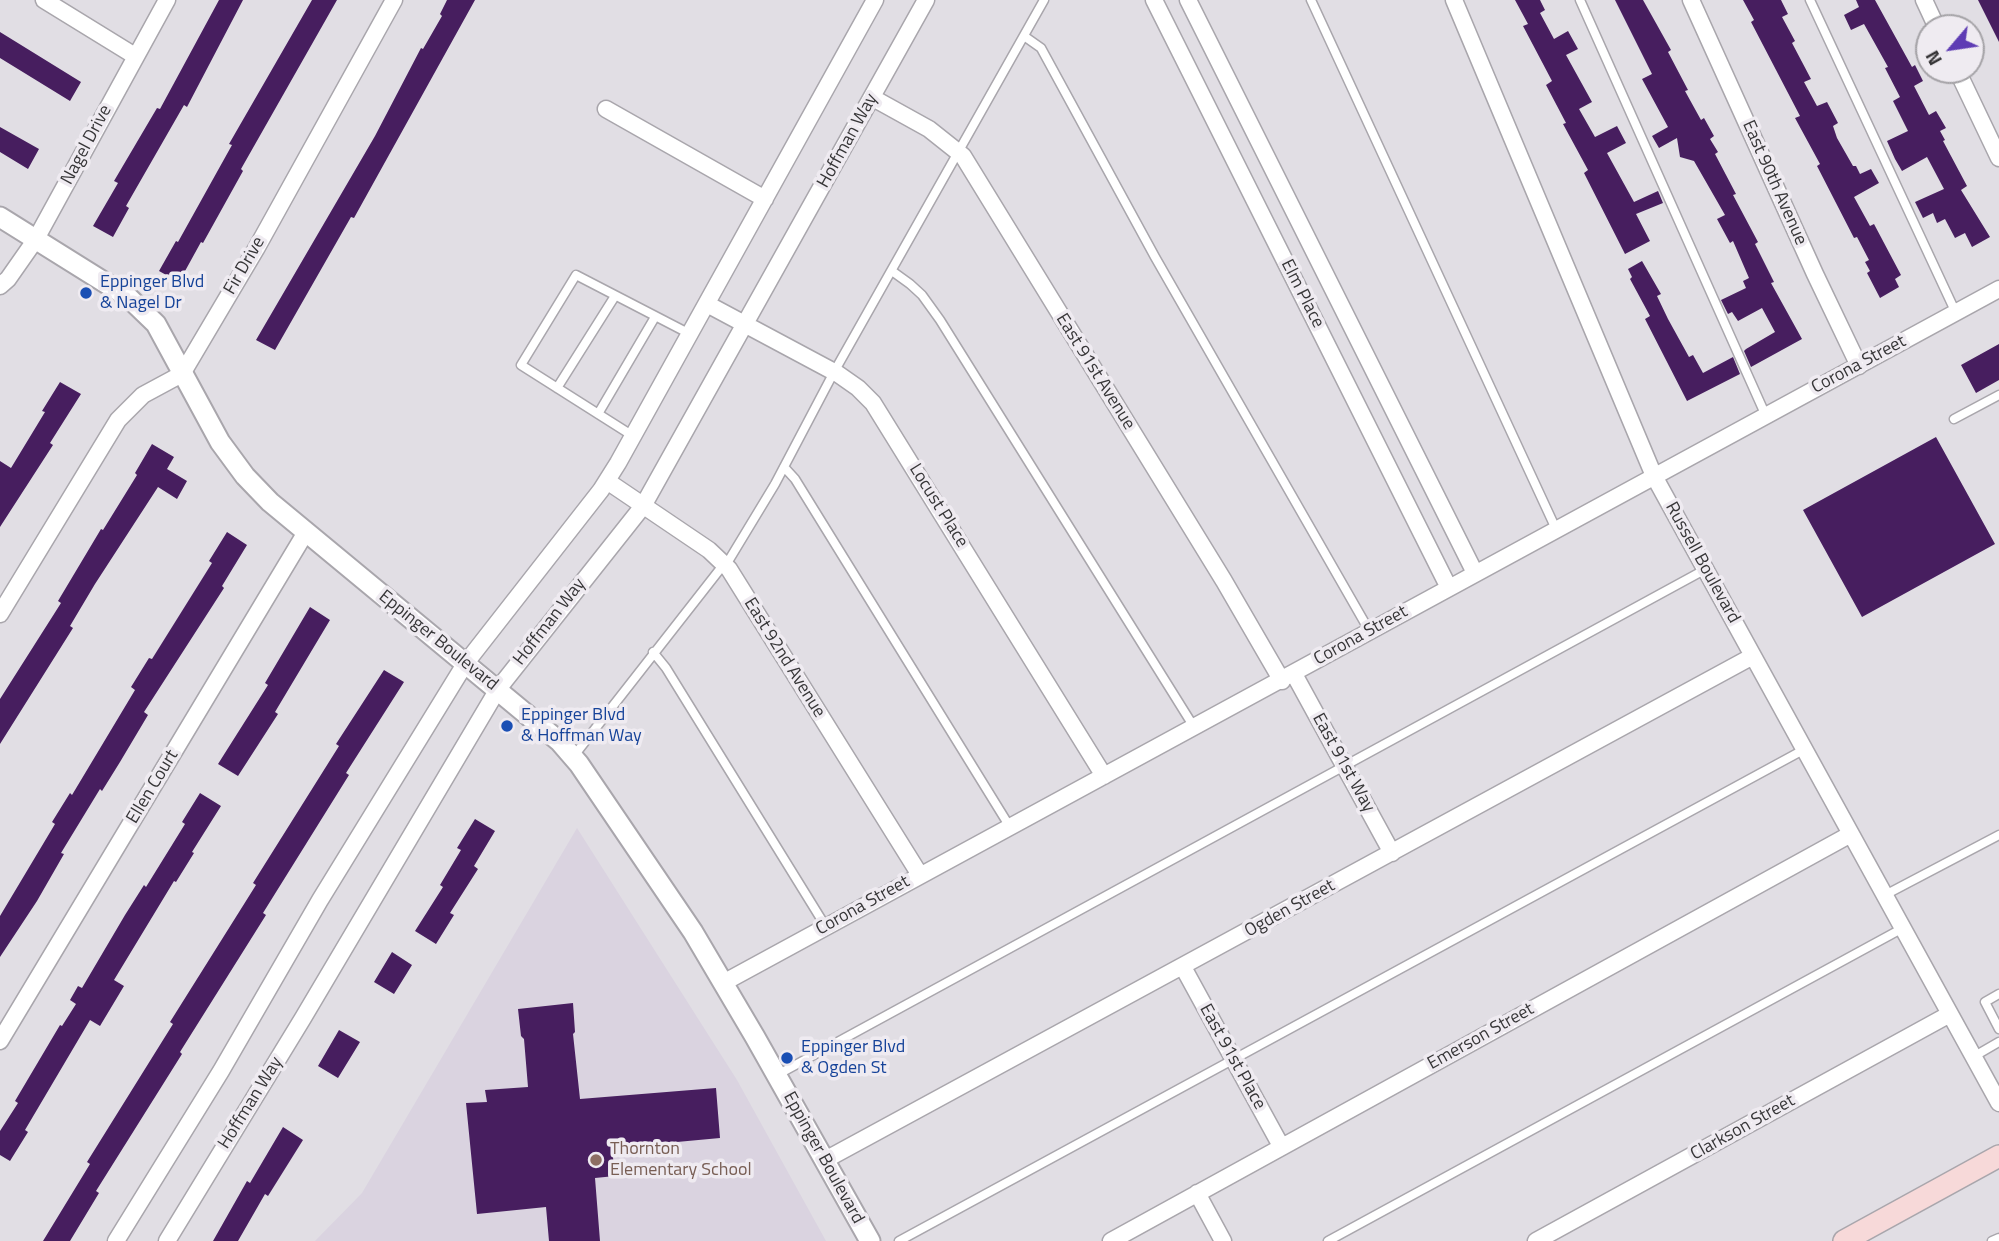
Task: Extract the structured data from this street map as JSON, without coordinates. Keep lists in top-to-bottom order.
{
  "streets": {
    "street": [
      "Hoffman Way",
      "Nagel Drive",
      "East 90th Avenue",
      "Fir Drive",
      "Elm Place",
      "Corona Street",
      "East 91st Avenue",
      "Locust Place",
      "Russell Boulevard",
      "Eppinger Boulevard",
      "East 92nd Avenue",
      "East 91st Way",
      "Ellen Court",
      "Ogden Street",
      "Emerson Street",
      "East 91st Place",
      "Clarkson Street"
    ]
  },
  "crossings": [
    ["Hoffman Way", "East 91st Avenue"],
    ["Hoffman Way", "Locust Place"],
    ["Hoffman Way", "Eppinger Boulevard"],
    ["Hoffman Way", "East 92nd Avenue"],
    ["Nagel Drive", "Eppinger Boulevard"],
    ["East 90th Avenue", "Corona Street"],
    ["Fir Drive", "Eppinger Boulevard"],
    ["Elm Place", "Corona Street"],
    ["Corona Street", "East 91st Avenue"],
    ["Corona Street", "Locust Place"],
    ["Corona Street", "Russell Boulevard"],
    ["Corona Street", "Eppinger Boulevard"],
    ["Corona Street", "East 92nd Avenue"],
    ["Corona Street", "East 91st Way"],
    ["East 91st Avenue", "East 91st Way"],
    ["Russell Boulevard", "Ogden Street"],
    ["Russell Boulevard", "Emerson Street"],
    ["Russell Boulevard", "Clarkson Street"],
    ["Eppinger Boulevard", "Ellen Court"],
    ["Eppinger Boulevard", "Ogden Street"],
    ["East 91st Way", "Ogden Street"],
    ["Ogden Street", "East 91st Place"],
    ["Emerson Street", "East 91st Place"]
  ],
  "places": [
    "Eppinger Blvd & Nagel Dr",
    "Eppinger Blvd & Hoffman Way",
    "Eppinger Blvd & Ogden St",
    "Thornton Elementary School"
  ],
  "north": "bottom left"
}
